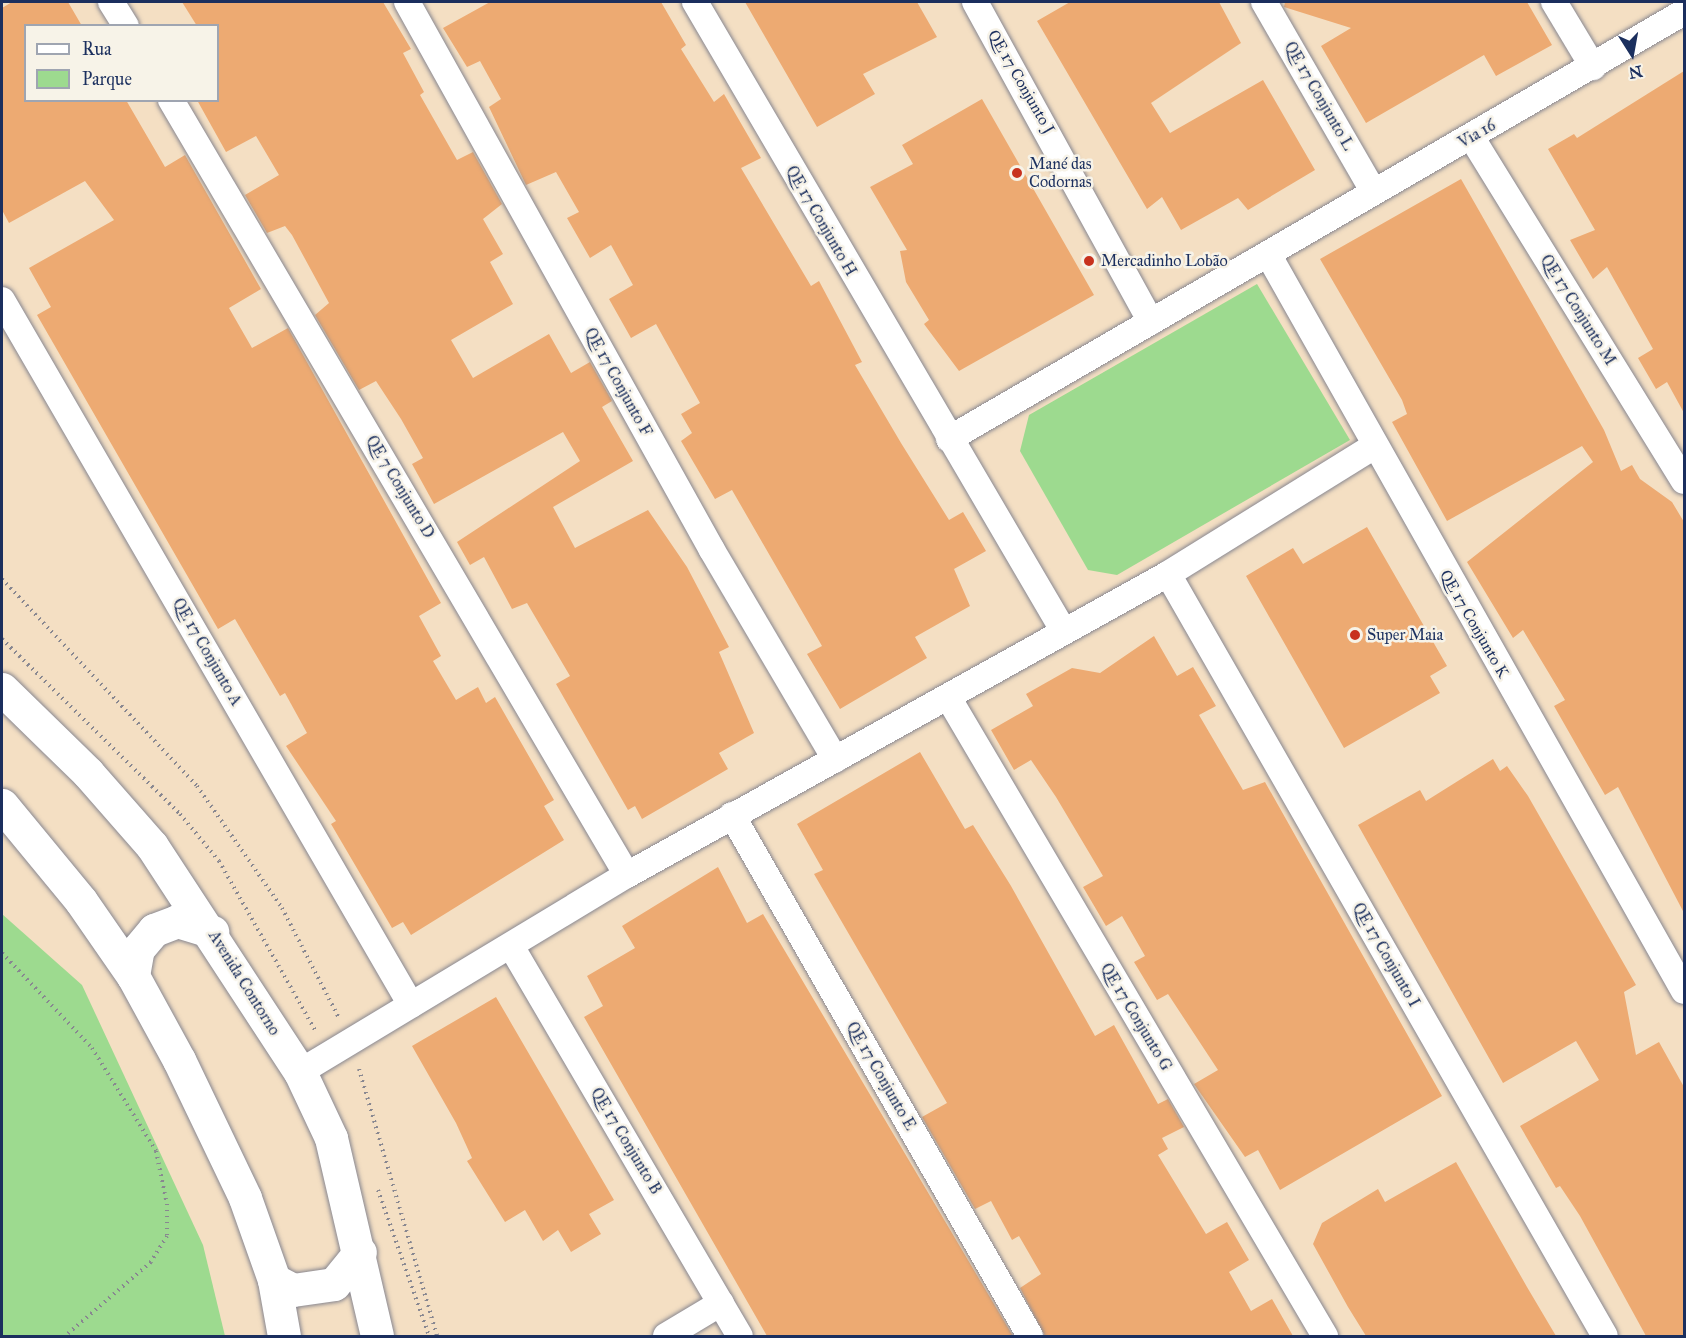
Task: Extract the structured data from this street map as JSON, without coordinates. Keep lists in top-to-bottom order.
{
  "streets": {
    "main road": ["Avenida Contorno"],
    "street": [
      "QE 17 Conjunto J",
      "QE 17 Conjunto L",
      "Via 16",
      "QE 17 Conjunto H",
      "QE 17 Conjunto M",
      "QE 17 Conjunto F",
      "QE 7 Conjunto D",
      "QE 17 Conjunto K",
      "QE 17 Conjunto A",
      "QE 17 Conjunto I",
      "QE 17 Conjunto G",
      "QE 17 Conjunto E",
      "QE 17 Conjunto B"
    ]
  },
  "crossings": [
    ["QE 17 Conjunto J", "Via 16"],
    ["QE 17 Conjunto L", "Via 16"],
    ["Via 16", "QE 17 Conjunto H"],
    ["Via 16", "QE 17 Conjunto M"],
    ["Via 16", "QE 17 Conjunto K"]
  ],
  "places": ["Mané das Codornas", "Mercadinho Lobão", "Super Maia"],
  "legend": ["Rua", "Parque"],
  "north": "bottom"
}
